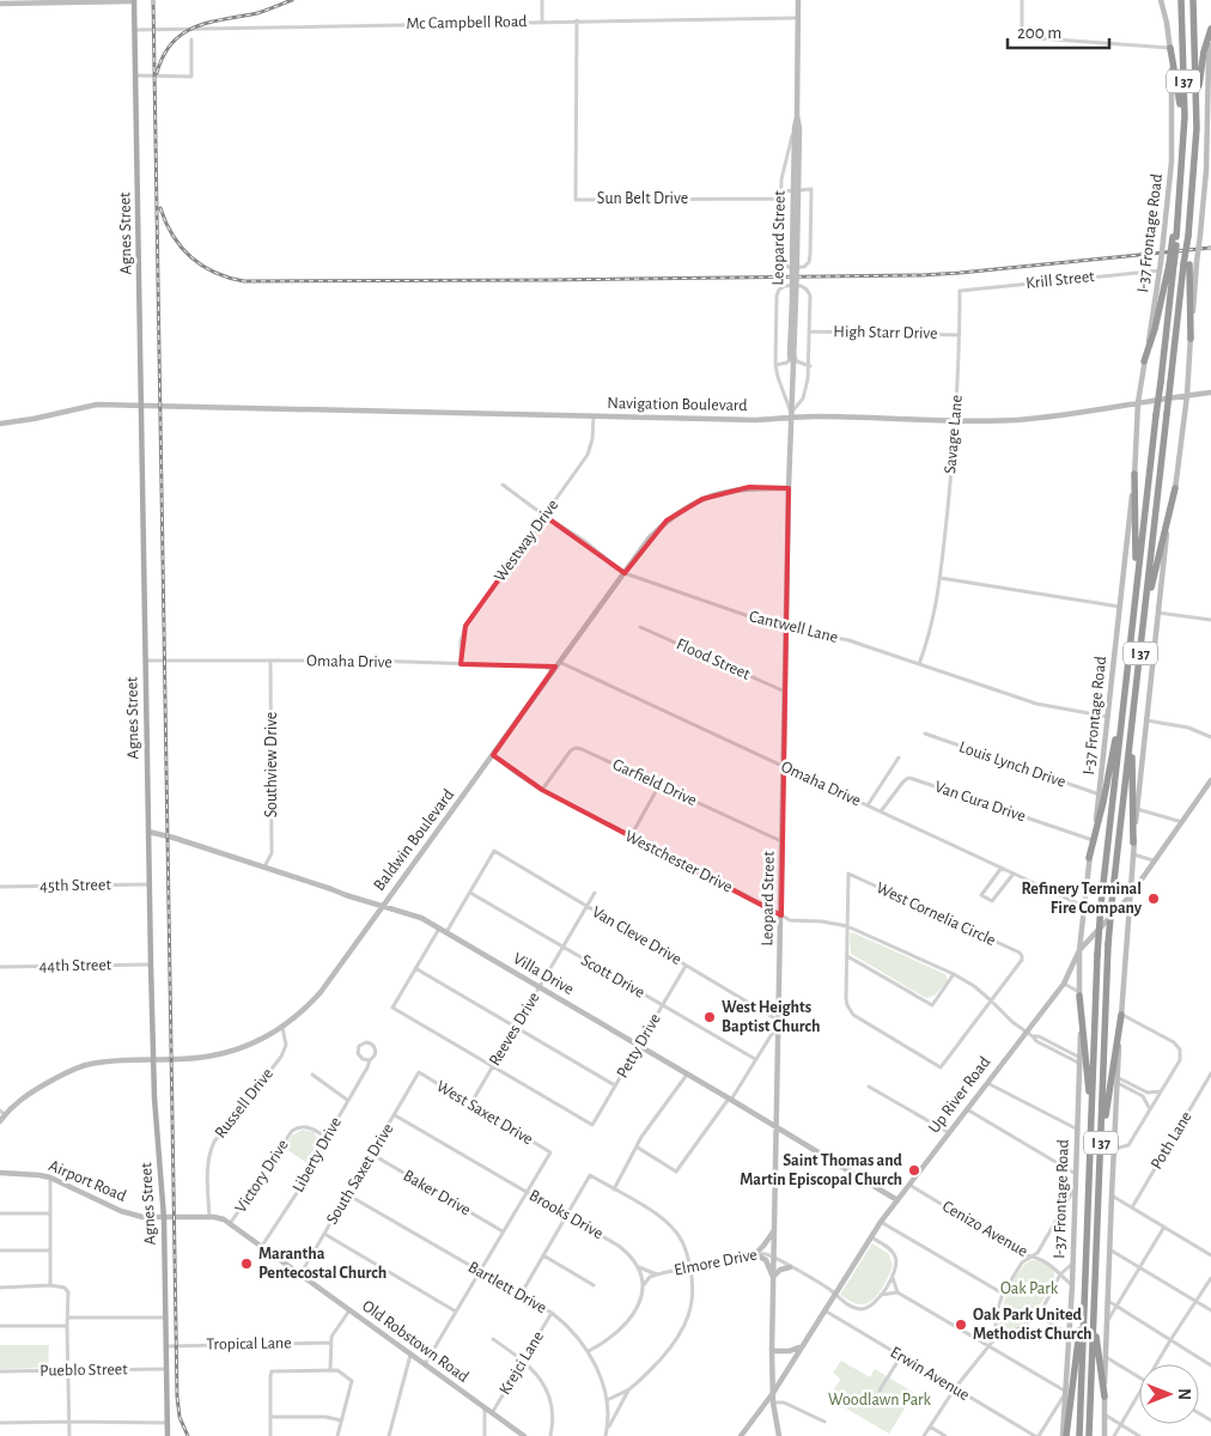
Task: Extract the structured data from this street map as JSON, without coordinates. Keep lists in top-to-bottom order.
{
  "streets": {
    "highway": ["I 37"],
    "main road": [
      "Agnes Street",
      "I-37 Frontage Road",
      "Leopard Street",
      "Navigation Boulevard",
      "Baldwin Boulevard",
      "Villa Drive",
      "Up River Road",
      "Airport Road",
      "Old Robstown Road"
    ],
    "street": [
      "Mc Campbell Road",
      "Sun Belt Drive",
      "Krill Street",
      "High Starr Drive",
      "Savage Lane",
      "Westway Drive",
      "Cantwell Lane",
      "Flood Street",
      "Omaha Drive",
      "Southview Drive",
      "Louis Lynch Drive",
      "Garfield Drive",
      "Van Cura Drive",
      "Westchester Drive",
      "45th Street",
      "West Cornelia Circle",
      "Van Cleve Drive",
      "44th Street",
      "Scott Drive",
      "Reeves Drive",
      "Petty Drive",
      "Russell Drive",
      "West Saxet Drive",
      "Poth Lane",
      "Liberty Drive",
      "South Saxet Drive",
      "Victory Drive",
      "Baker Drive",
      "Brooks Drive",
      "Cenizo Avenue",
      "Elmore Drive",
      "Bartlett Drive",
      "Tropical Lane",
      "Krejci Lane",
      "Pueblo Street",
      "Erwin Avenue"
    ]
  },
  "crossings": [
    ["Mc Campbell Road", "Sun Belt Drive"],
    ["Mc Campbell Road", "Agnes Street"],
    ["Mc Campbell Road", "Leopard Street"],
    ["I 37", "I-37 Frontage Road"],
    ["Agnes Street", "Navigation Boulevard"],
    ["Agnes Street", "Omaha Drive"],
    ["Agnes Street", "Baldwin Boulevard"],
    ["Agnes Street", "45th Street"],
    ["Agnes Street", "44th Street"],
    ["Agnes Street", "Villa Drive"],
    ["Agnes Street", "Airport Road"],
    ["Agnes Street", "Old Robstown Road"],
    ["Agnes Street", "Tropical Lane"],
    ["Agnes Street", "Pueblo Street"],
    ["I-37 Frontage Road", "Krill Street"],
    ["I-37 Frontage Road", "Navigation Boulevard"],
    ["I-37 Frontage Road", "Cantwell Lane"],
    ["I-37 Frontage Road", "Omaha Drive"],
    ["I-37 Frontage Road", "Louis Lynch Drive"],
    ["I-37 Frontage Road", "Van Cura Drive"],
    ["I-37 Frontage Road", "Westchester Drive"],
    ["I-37 Frontage Road", "Up River Road"],
    ["I-37 Frontage Road", "Cenizo Avenue"],
    ["Leopard Street", "Navigation Boulevard"],
    ["Leopard Street", "Cantwell Lane"],
    ["Leopard Street", "Flood Street"],
    ["Leopard Street", "Omaha Drive"],
    ["Leopard Street", "Garfield Drive"],
    ["Leopard Street", "Baldwin Boulevard"],
    ["Leopard Street", "Westchester Drive"],
    ["Leopard Street", "Van Cleve Drive"],
    ["Leopard Street", "Villa Drive"],
    ["Leopard Street", "Up River Road"],
    ["Leopard Street", "Elmore Drive"],
    ["Krill Street", "Savage Lane"],
    ["High Starr Drive", "Savage Lane"],
    ["Navigation Boulevard", "Savage Lane"],
    ["Navigation Boulevard", "Westway Drive"],
    ["Savage Lane", "Cantwell Lane"],
    ["Westway Drive", "Cantwell Lane"],
    ["Westway Drive", "Omaha Drive"],
    ["Cantwell Lane", "Baldwin Boulevard"],
    ["Omaha Drive", "Southview Drive"],
    ["Omaha Drive", "Van Cura Drive"],
    ["Omaha Drive", "Baldwin Boulevard"],
    ["Southview Drive", "Villa Drive"],
    ["Garfield Drive", "Westchester Drive"],
    ["Baldwin Boulevard", "Westchester Drive"],
    ["Baldwin Boulevard", "Villa Drive"],
    ["Baldwin Boulevard", "Russell Drive"],
    ["Westchester Drive", "West Cornelia Circle"],
    ["Westchester Drive", "Up River Road"],
    ["Van Cleve Drive", "Scott Drive"],
    ["Van Cleve Drive", "Reeves Drive"],
    ["Van Cleve Drive", "Petty Drive"],
    ["Villa Drive", "Reeves Drive"],
    ["Villa Drive", "Petty Drive"],
    ["Villa Drive", "Up River Road"],
    ["Scott Drive", "Reeves Drive"],
    ["Scott Drive", "Petty Drive"],
    ["Reeves Drive", "Petty Drive"],
    ["Reeves Drive", "West Saxet Drive"],
    ["Up River Road", "Cenizo Avenue"],
    ["Up River Road", "Elmore Drive"],
    ["Up River Road", "Erwin Avenue"],
    ["Russell Drive", "Old Robstown Road"],
    ["West Saxet Drive", "South Saxet Drive"],
    ["West Saxet Drive", "Brooks Drive"],
    ["Liberty Drive", "Victory Drive"],
    ["Liberty Drive", "Old Robstown Road"],
    ["South Saxet Drive", "Baker Drive"],
    ["South Saxet Drive", "Brooks Drive"],
    ["South Saxet Drive", "Bartlett Drive"],
    ["South Saxet Drive", "Old Robstown Road"],
    ["Victory Drive", "Old Robstown Road"],
    ["Airport Road", "Old Robstown Road"],
    ["Brooks Drive", "Elmore Drive"],
    ["Bartlett Drive", "Krejci Lane"],
    ["Old Robstown Road", "Krejci Lane"]
  ],
  "parks": ["Oak Park", "Woodlawn Park"],
  "places": [
    "Refinery Terminal Fire Company",
    "West Heights Baptist Church",
    "Saint Thomas and Martin Episcopal Church",
    "Marantha Pentecostal Church",
    "Oak Park United Methodist Church"
  ],
  "scale_bar": "200 m",
  "north": "right"
}
